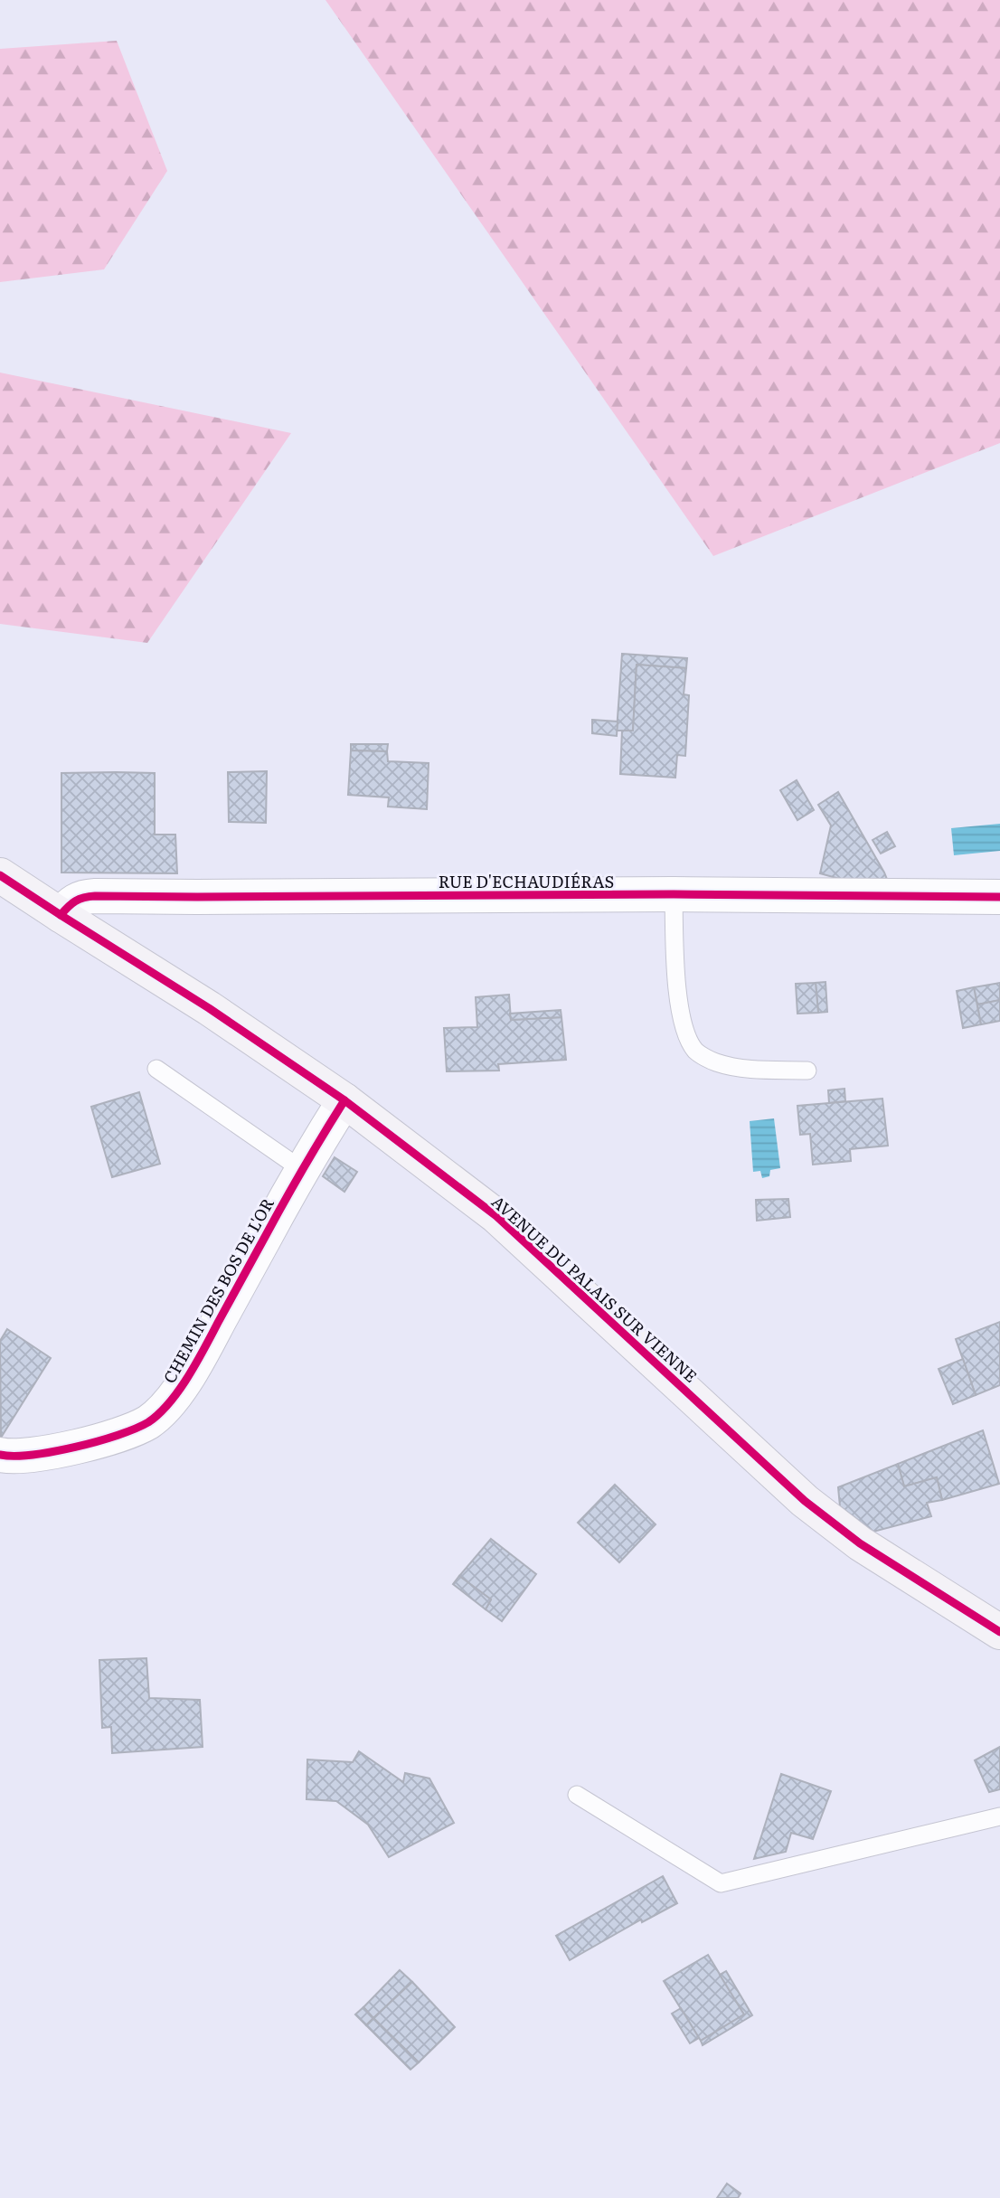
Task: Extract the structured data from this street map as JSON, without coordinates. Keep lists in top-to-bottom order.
{
  "streets": {
    "main road": ["AVENUE DU PALAIS SUR VIENNE"],
    "street": ["RUE D'ECHAUDIÉRAS", "CHEMIN DES BOS DE L'OR"]
  },
  "crossings": [
    ["RUE D'ECHAUDIÉRAS", "AVENUE DU PALAIS SUR VIENNE"],
    ["AVENUE DU PALAIS SUR VIENNE", "CHEMIN DES BOS DE L'OR"]
  ]
}
